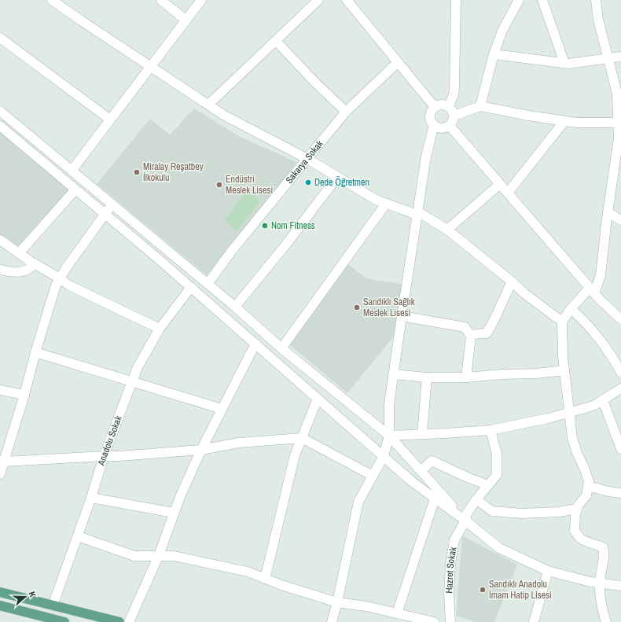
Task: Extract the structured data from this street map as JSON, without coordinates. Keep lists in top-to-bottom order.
{
  "streets": {
    "street": ["Sakarya Sokak", "Anadolu Sokak", "Hazret Sokak"]
  },
  "places": [
    "Miralay Reşatbey İlkokulu",
    "Dede Öğretmen",
    "Endüstri Meslek Lisesi",
    "Nom Fitness",
    "Sandıklı Sağlık Meslek Lisesi",
    "Sandıklı Anadolu İmam Hatip Lisesi"
  ],
  "north": "right"
}
